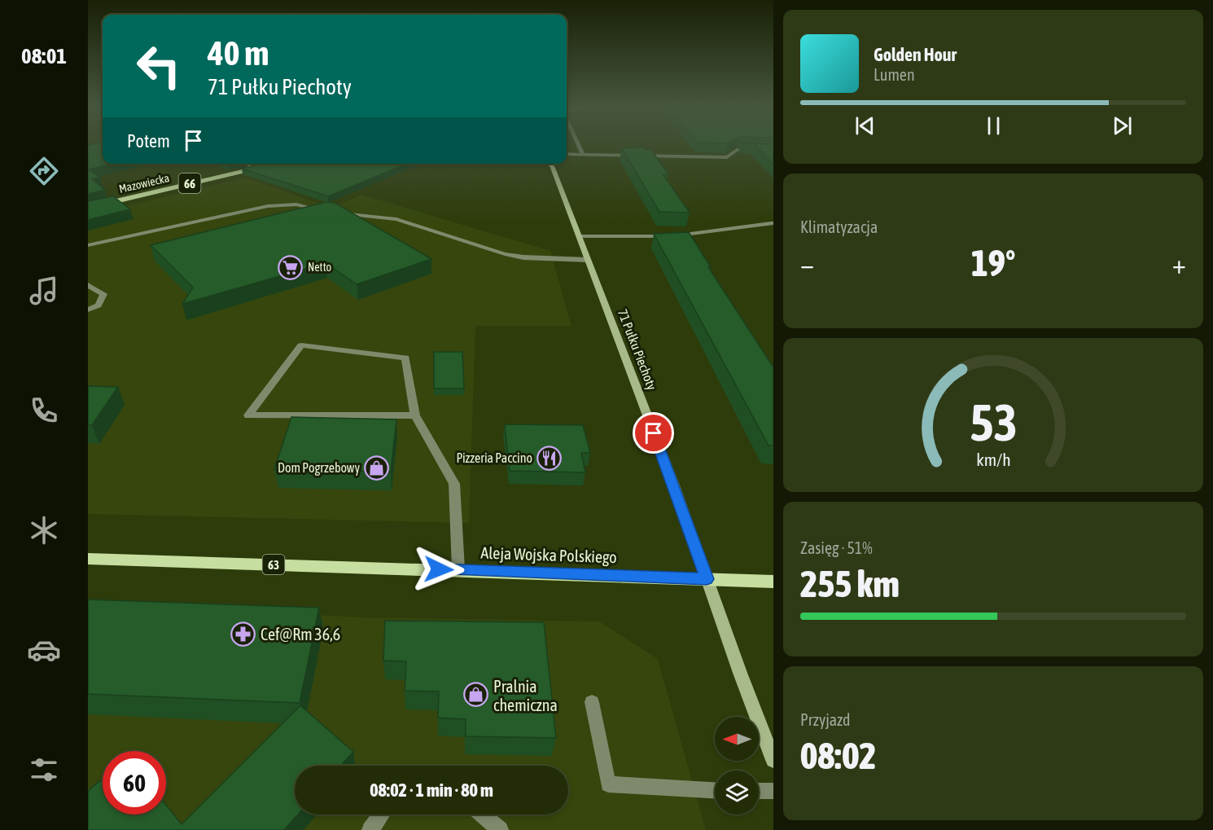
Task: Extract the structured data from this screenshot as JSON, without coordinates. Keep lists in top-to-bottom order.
{
  "streets": {
    "main road": [
      "Mazowiecka",
      "66",
      "Aleja Wojska Polskiego",
      "63"
    ],
    "street": ["71 Pułku Piechoty"]
  },
  "crossings": [
    ["71 Pułku Piechoty", "Aleja Wojska Polskiego"]
  ],
  "places": {
    "supermarket": ["Netto"],
    "restaurant": ["Pizzeria Paccino"],
    "shop": ["Dom Pogrzebowy", "Pralnia chemiczna"],
    "pharmacy": ["Cef@Rm 36,6"]
  },
  "north": "left",
  "page": {
    "tabs": "08:01",
    "turn": ["40 m", "71 Pułku Piechoty"],
    "song": ["Golden Hour", "Lumen"],
    "then": "Potem",
    "tile": [
      "Klimatyzacja",
      ["Zasięg · 51%", "255 km"],
      ["Przyjazd", "08:02"]
    ],
    "heat": ["−", "19°", "+"],
    "limit": "60",
    "trip": "08:02 · 1 min · 80 m",
    "gauge": ["53", "km/h"]
  }
}
